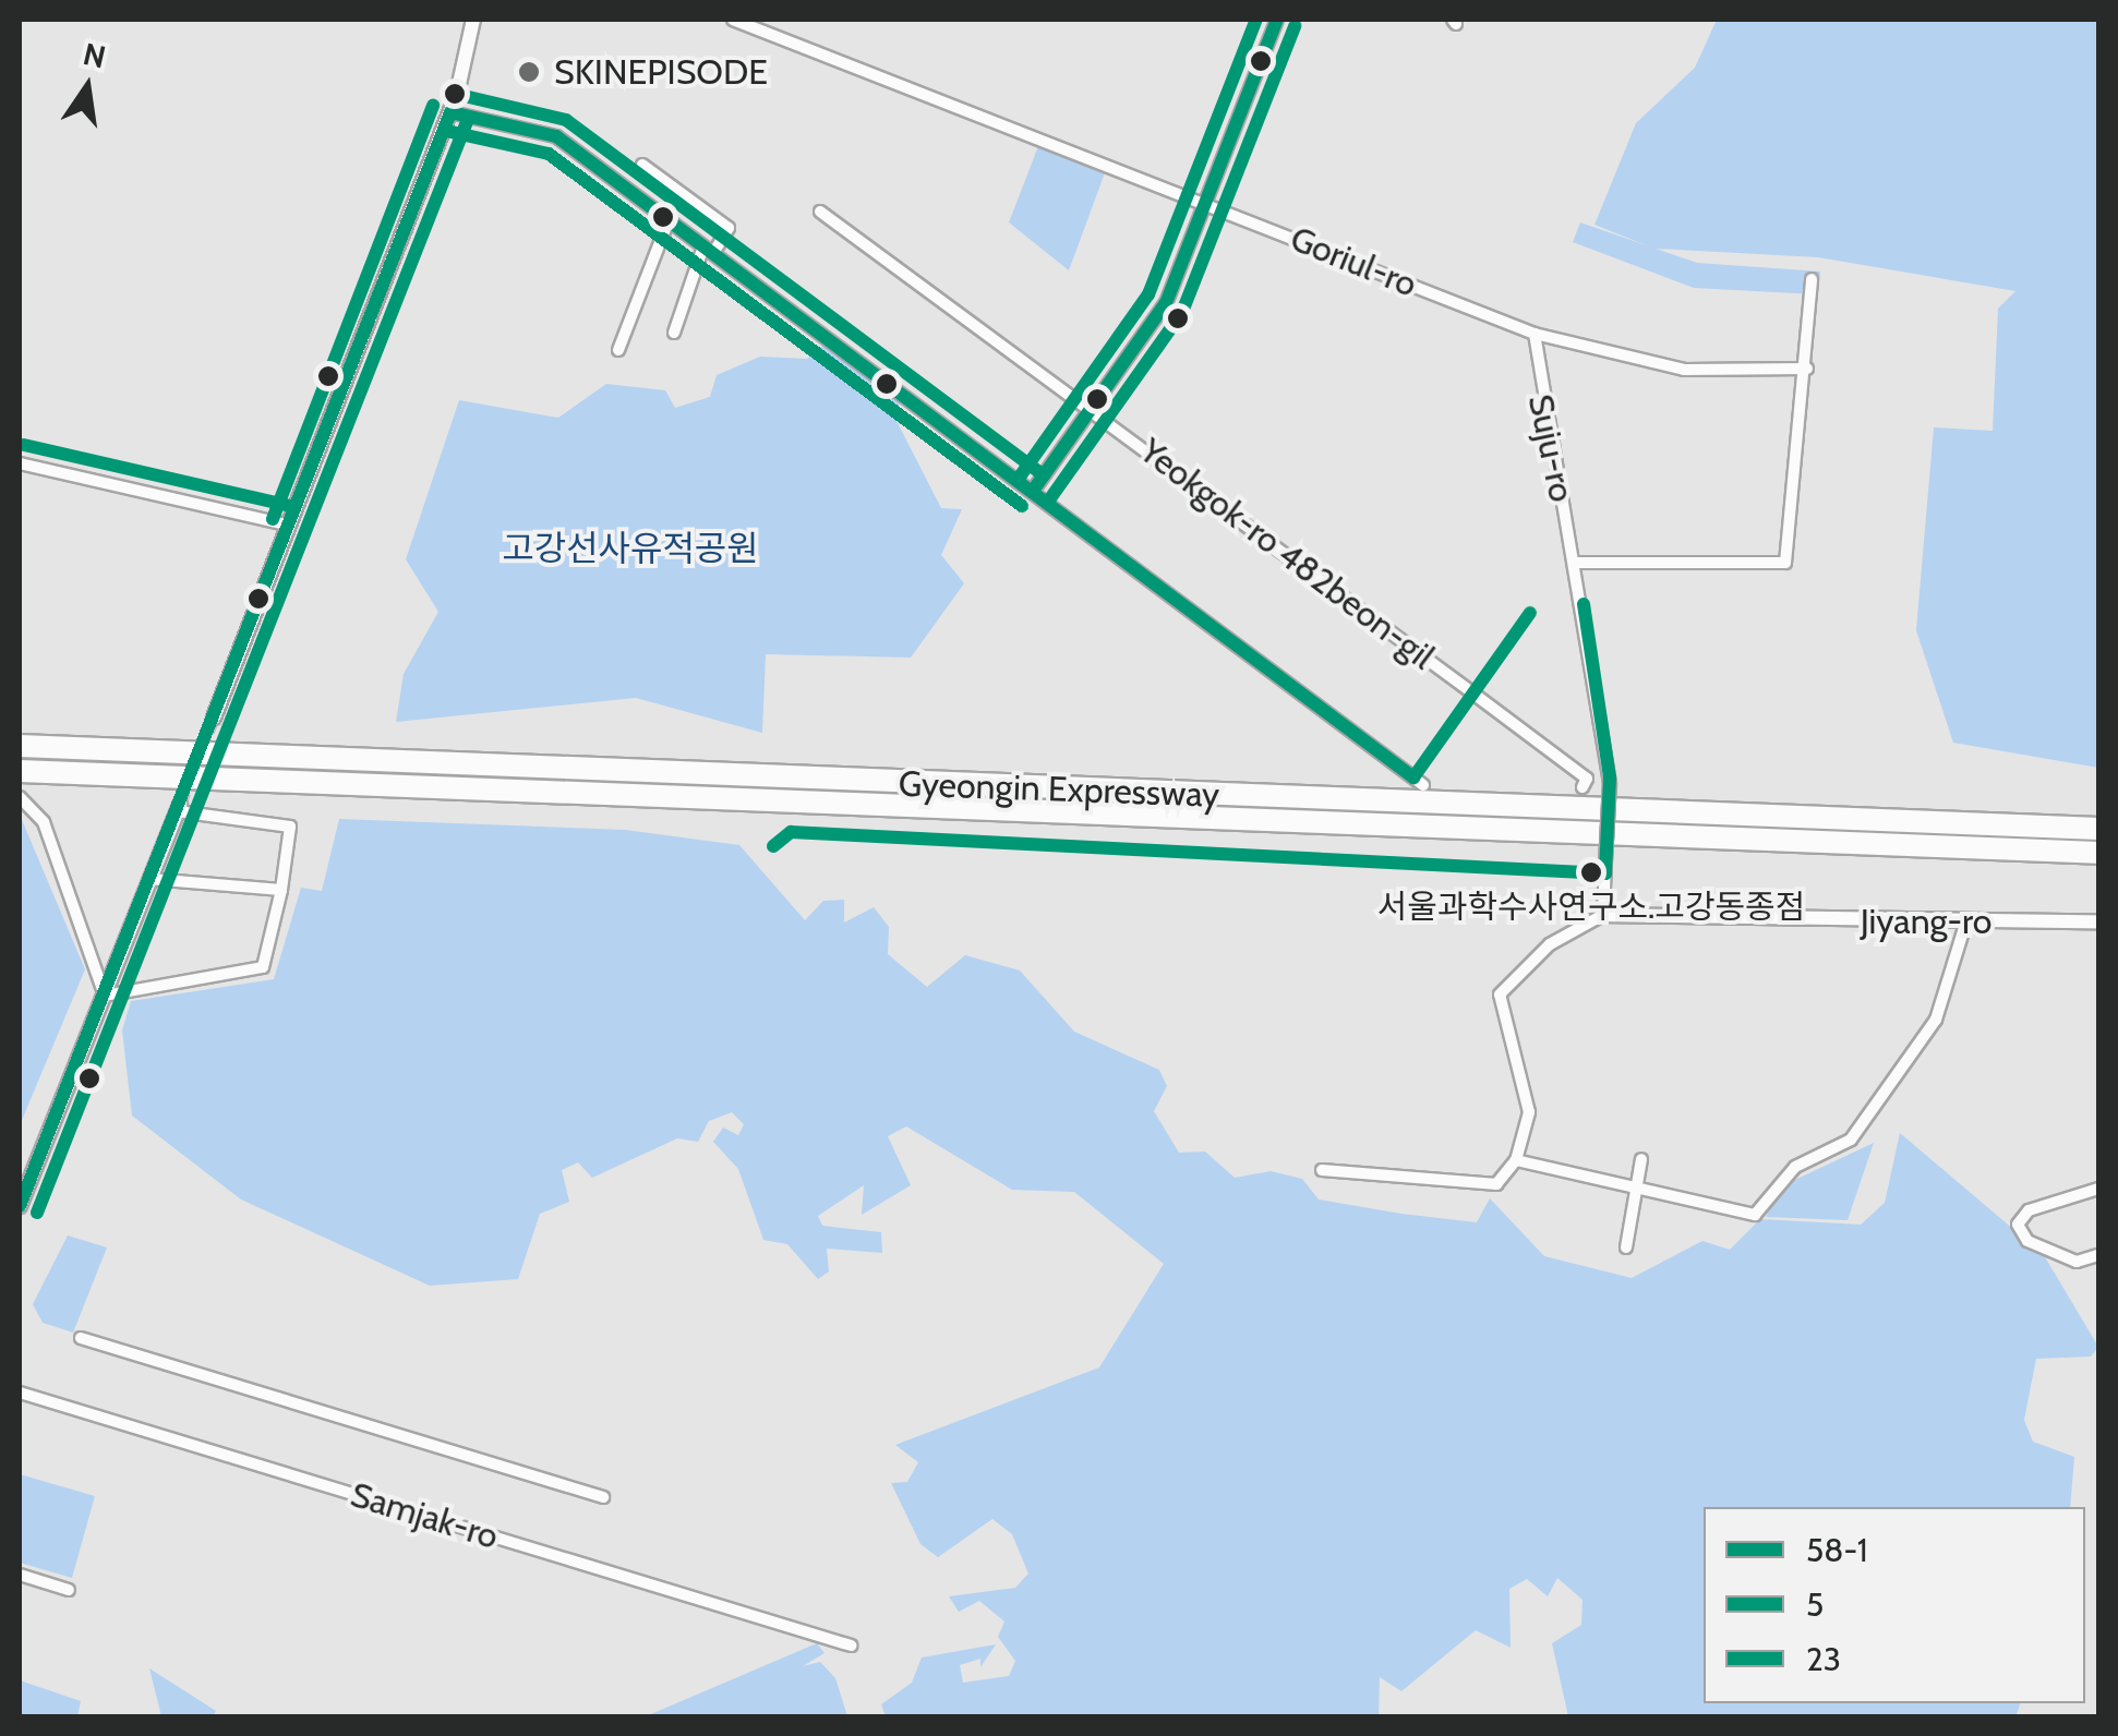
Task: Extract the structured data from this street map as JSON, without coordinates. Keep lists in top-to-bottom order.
{
  "streets": {
    "highway": ["Gyeongin Expressway"],
    "street": [
      "Goriul-ro",
      "Suju-ro",
      "Yeokgok-ro 482beon-gil",
      "Jiyang-ro",
      "Samjak-ro"
    ]
  },
  "crossings": [
    ["Goriul-ro", "Suju-ro"],
    ["Suju-ro", "Jiyang-ro"]
  ],
  "parks": ["고강선사유적공원"],
  "places": ["SKINEPISODE", "서울과학수사연구소.고강동종점"],
  "lines": ["transit line 58-1", "transit line 23", "transit line 5"],
  "legend": ["58-1", "5", "23"],
  "north": "top"
}
